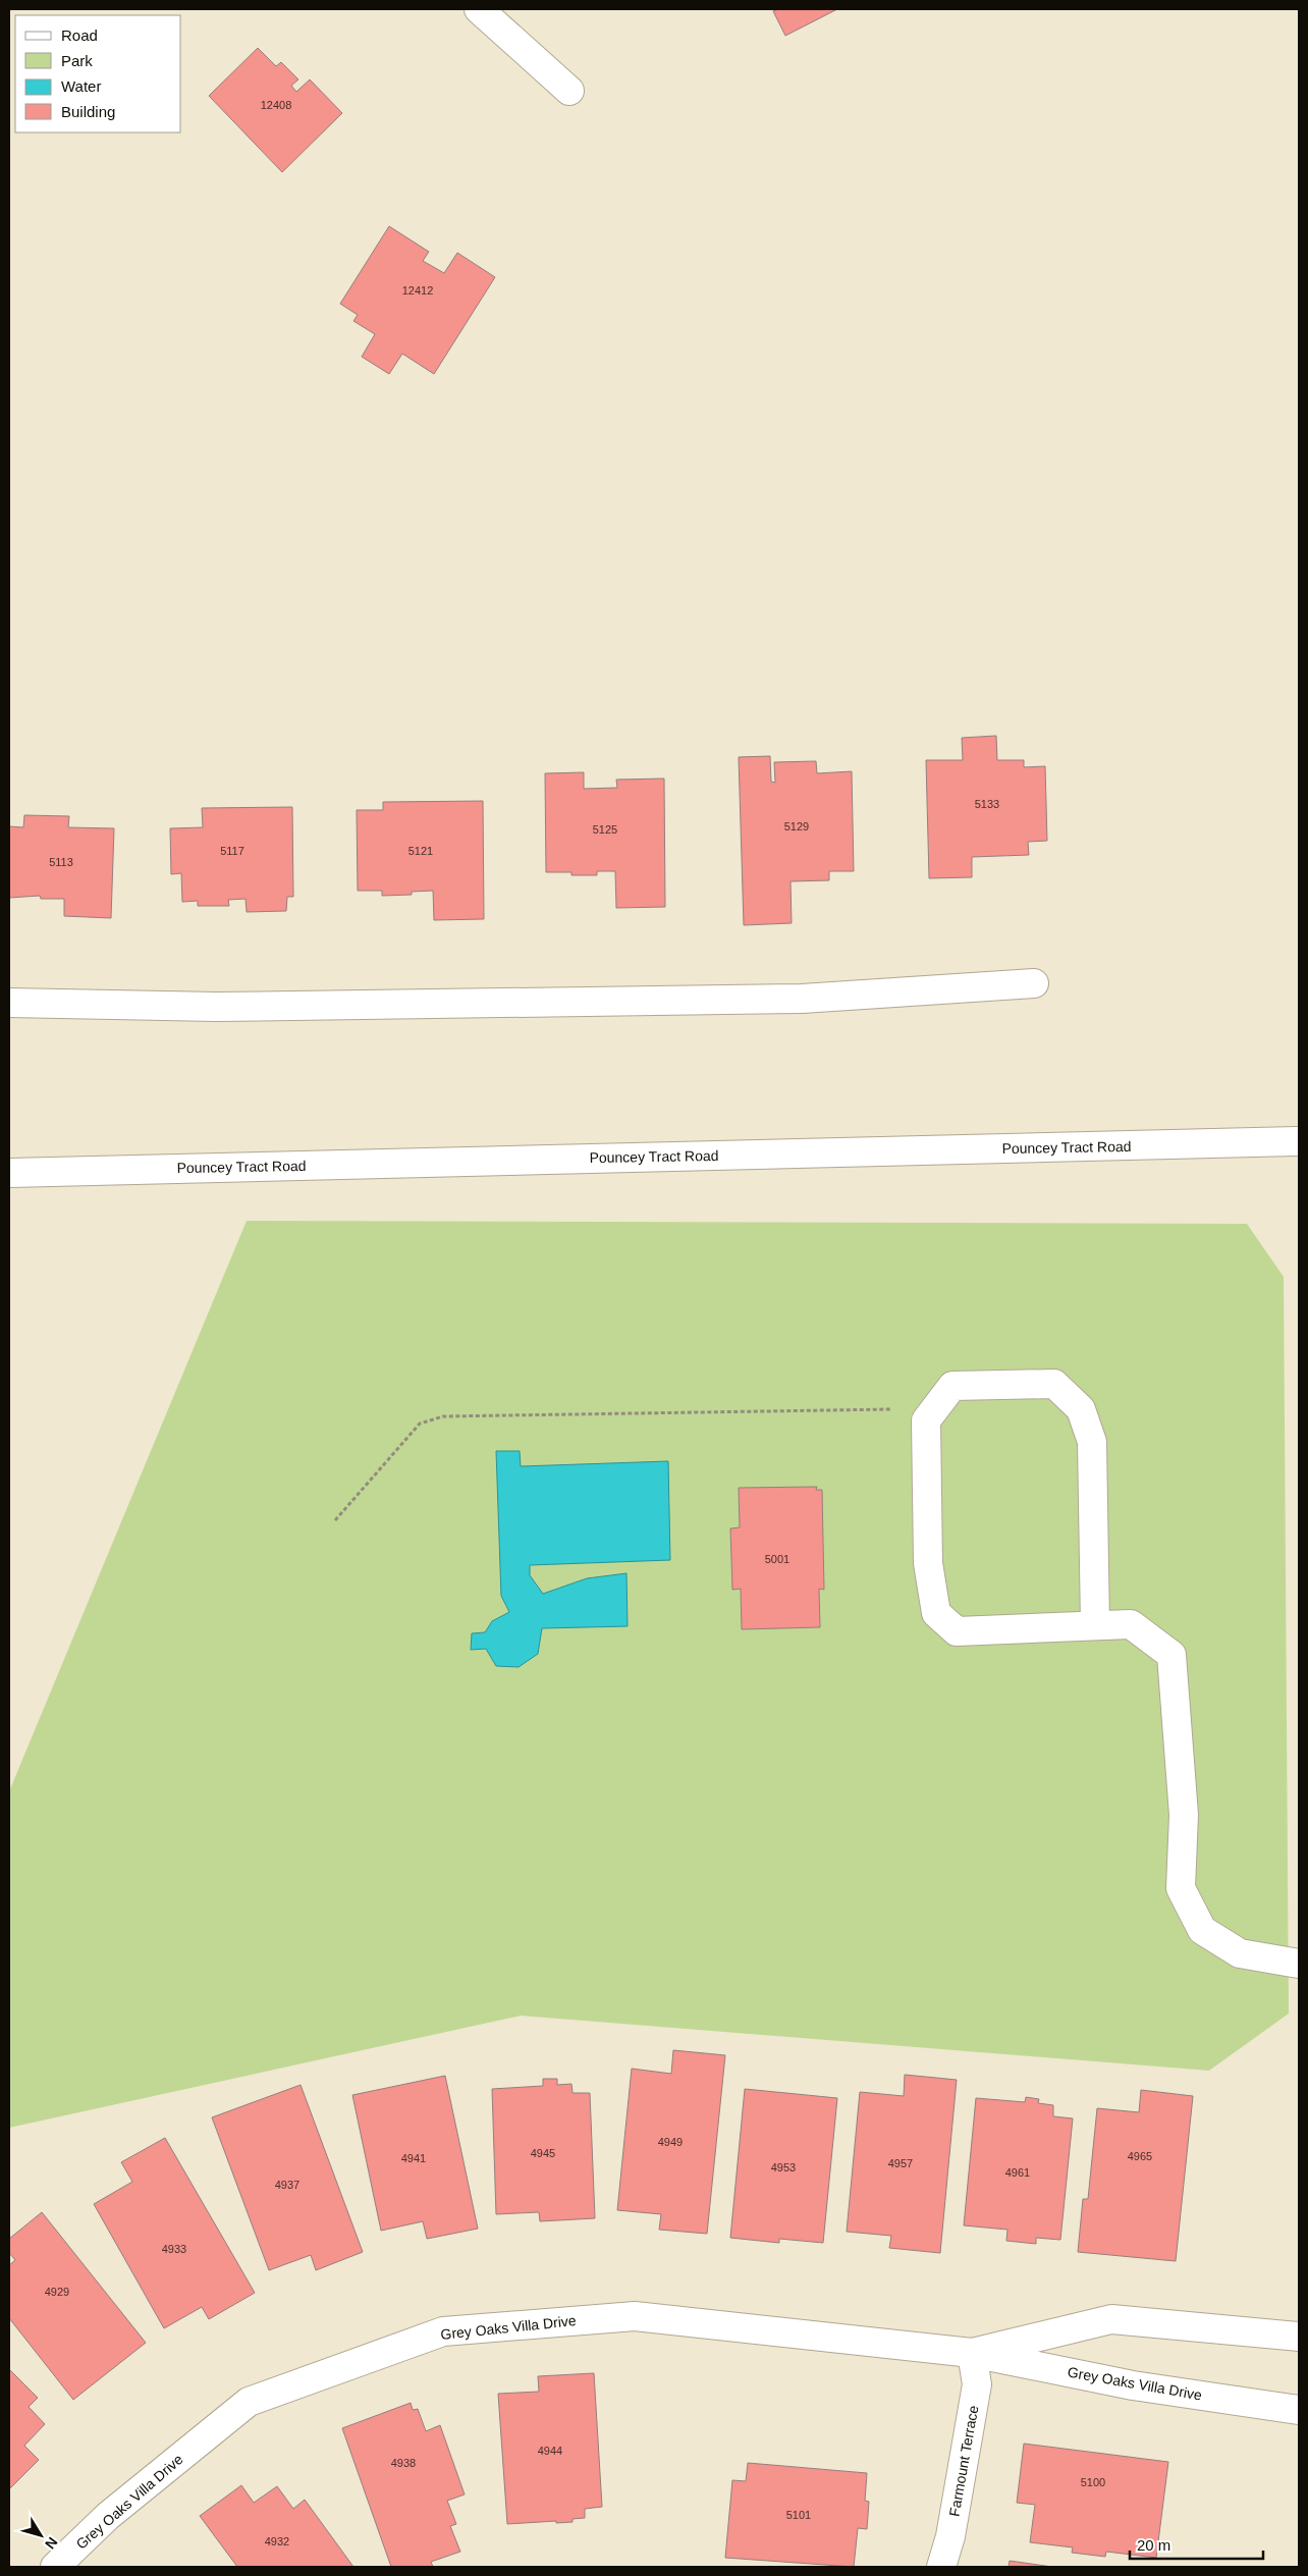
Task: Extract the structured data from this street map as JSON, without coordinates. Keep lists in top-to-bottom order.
{
  "streets": {
    "street": ["Pouncey Tract Road", "Grey Oaks Villa Drive", "Farmount Terrace"]
  },
  "crossings": [
    ["Grey Oaks Villa Drive", "Farmount Terrace"]
  ],
  "house_numbers": [
    "12408",
    "12412",
    "5133",
    "5129",
    "5125",
    "5117",
    "5121",
    "5113",
    "5001",
    "4949",
    "4945",
    "4965",
    "4941",
    "4957",
    "4953",
    "4961",
    "4937",
    "4933",
    "4929",
    "4944",
    "4938",
    "5100",
    "5101",
    "4932"
  ],
  "legend": [
    "Road",
    "Park",
    "Water",
    "Building"
  ],
  "scale_bar": "20 m",
  "north": "bottom right"
}
